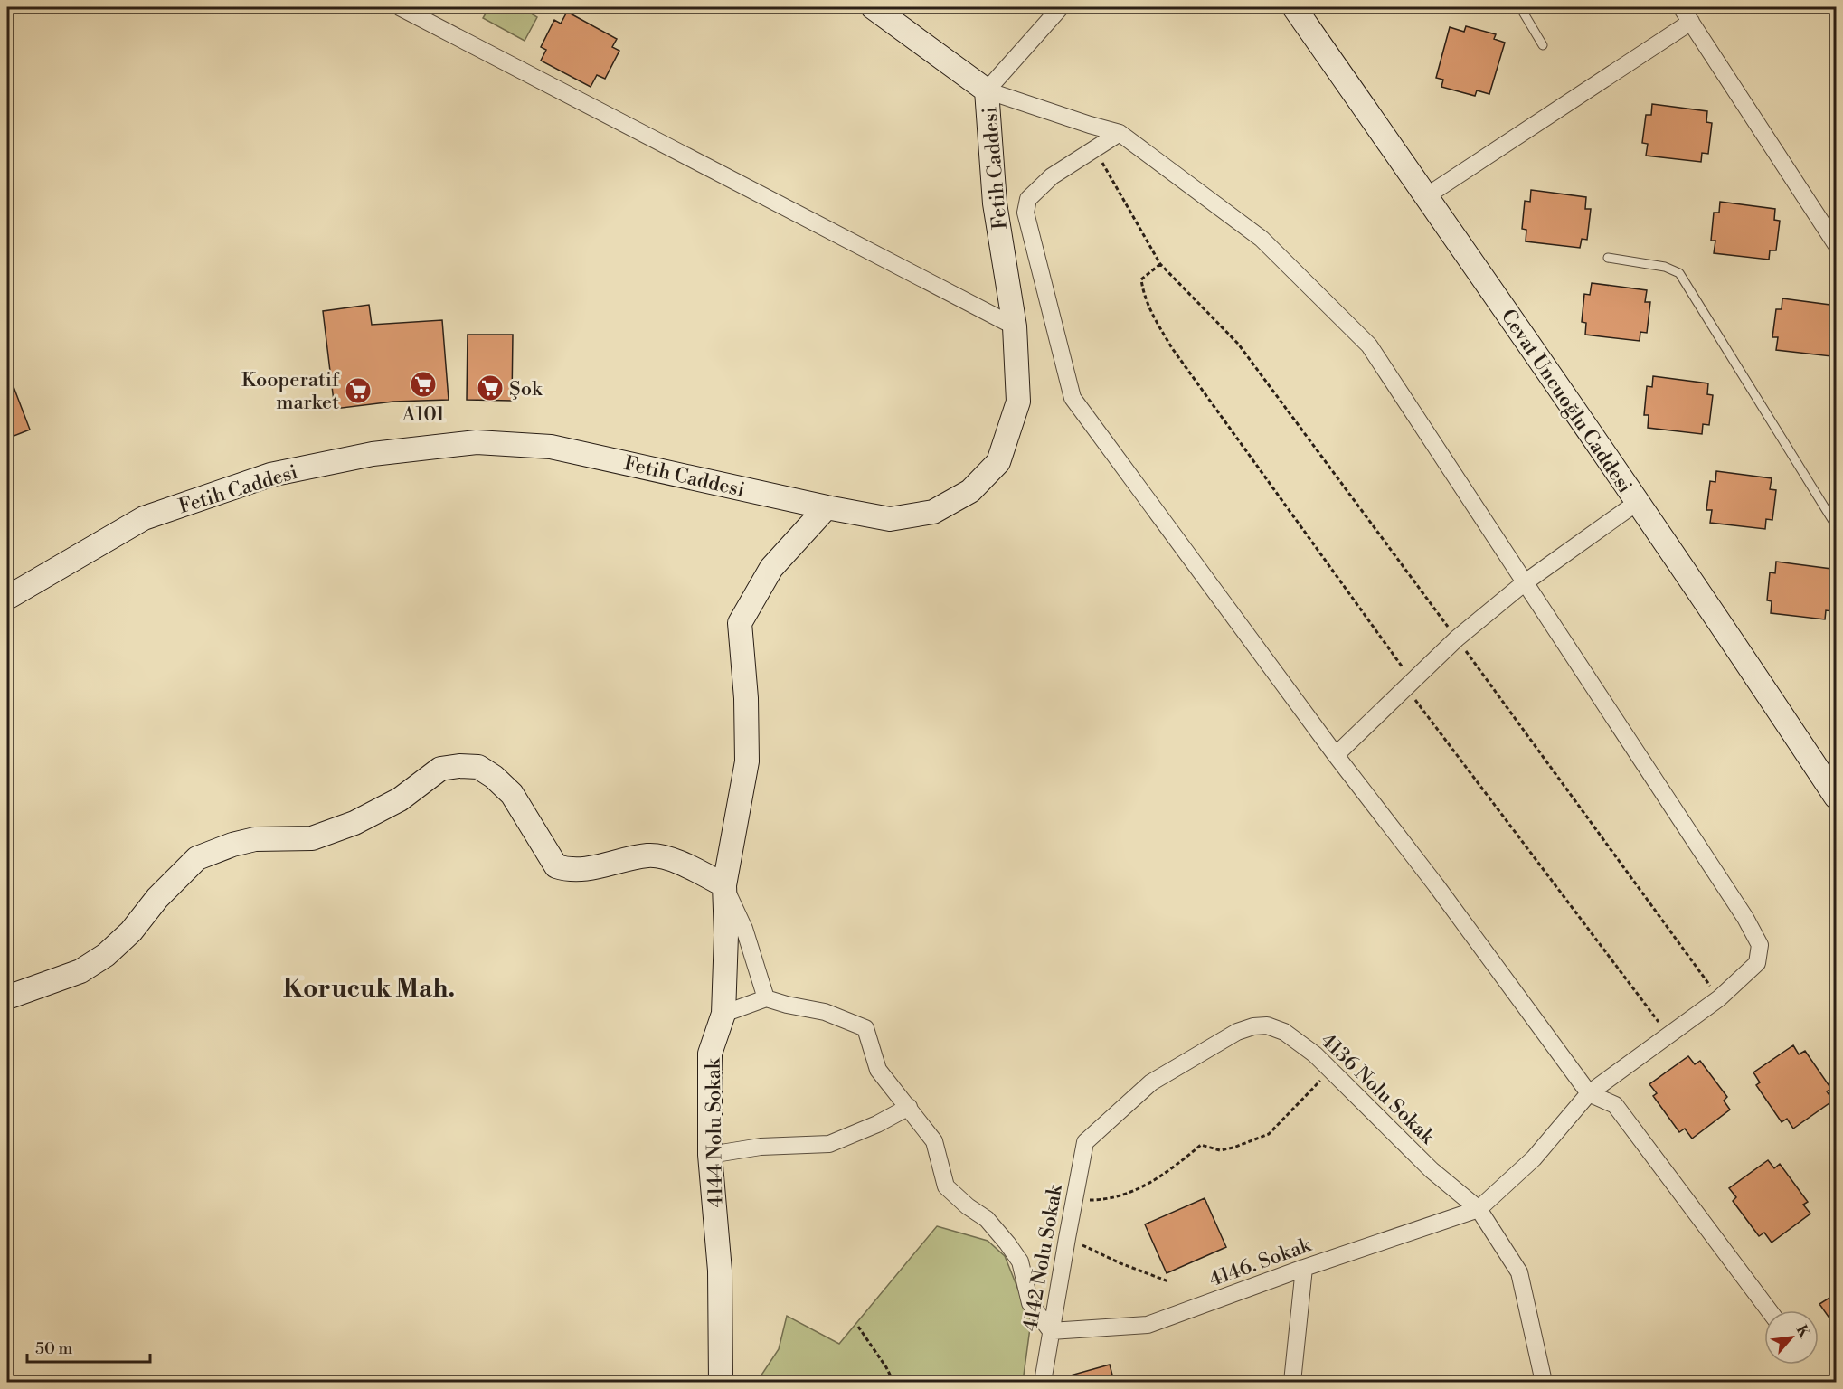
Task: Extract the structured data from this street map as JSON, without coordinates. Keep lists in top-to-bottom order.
{
  "streets": {
    "street": [
      "Fetih Caddesi",
      "Cevat Uncuoğlu Caddesi",
      "4136 Nolu Sokak",
      "4144 Nolu Sokak",
      "4142 Nolu Sokak",
      "4146. Sokak"
    ]
  },
  "crossings": [
    ["Fetih Caddesi", "4144 Nolu Sokak"],
    ["4136 Nolu Sokak", "4142 Nolu Sokak"],
    ["4136 Nolu Sokak", "4146. Sokak"],
    ["4142 Nolu Sokak", "4146. Sokak"]
  ],
  "districts": ["Korucuk Mah."],
  "places": {
    "supermarket": ["A101", "Şok", "Kooperatif market"]
  },
  "scale_bar": "50 m",
  "north": "top right"
}
